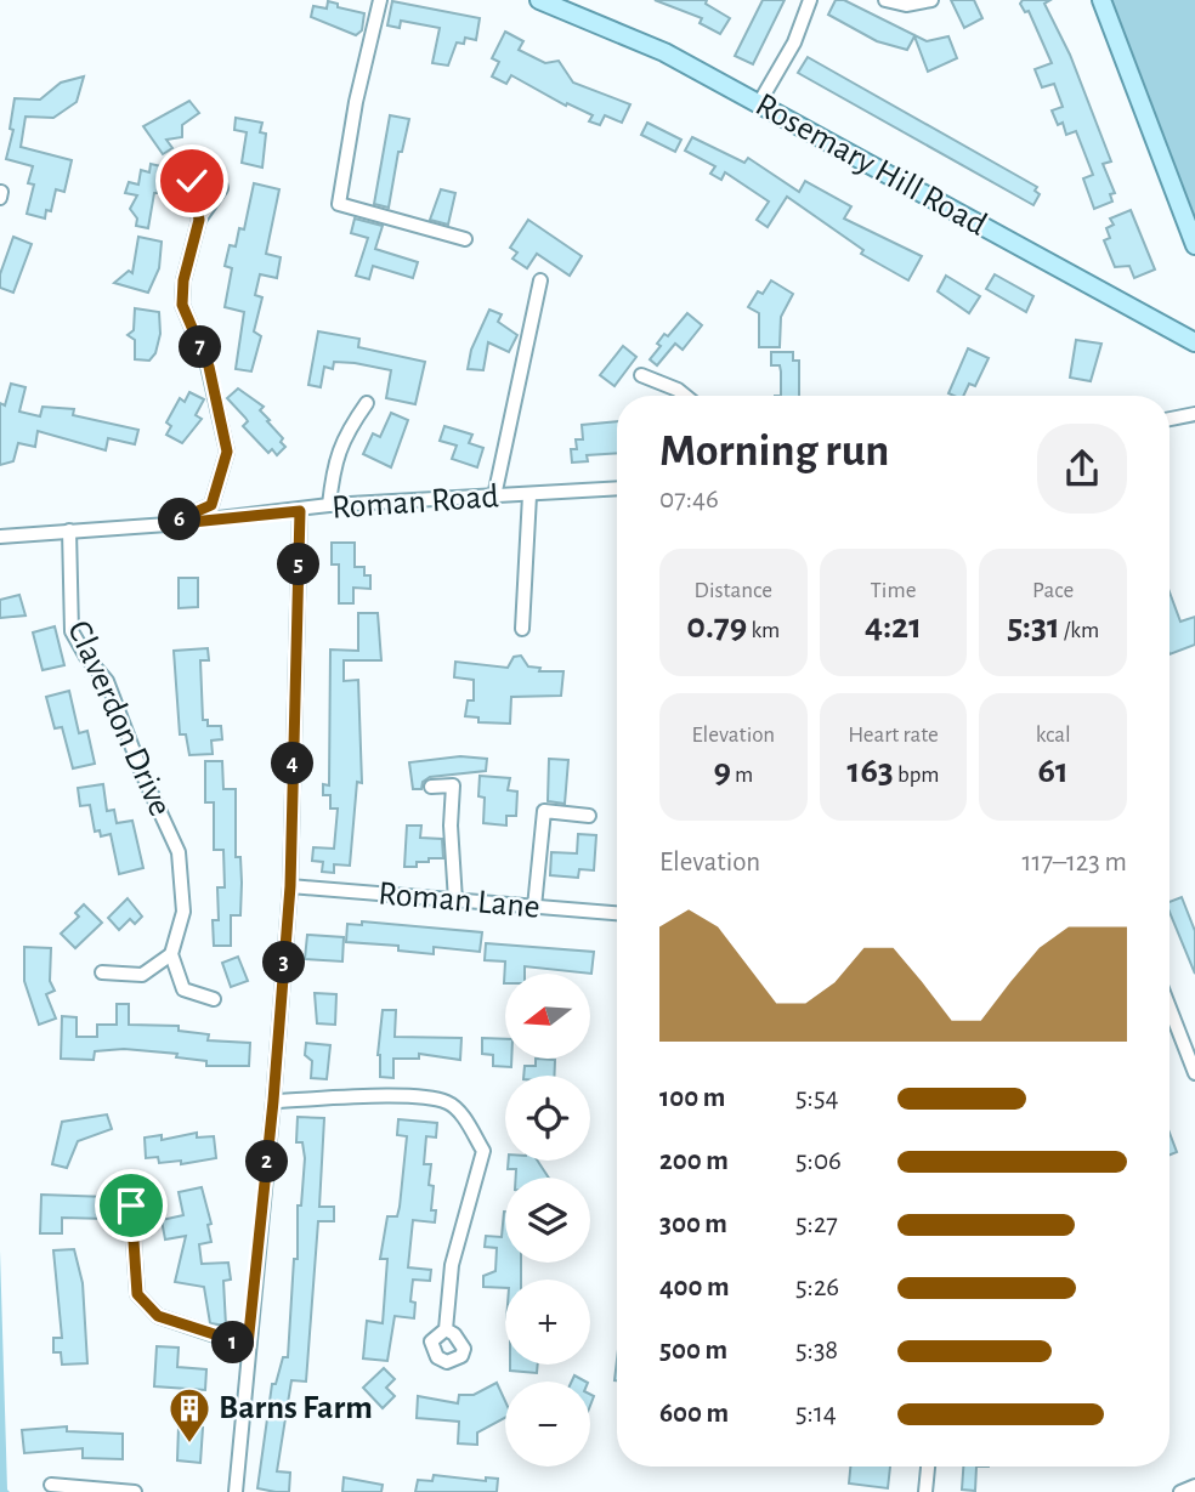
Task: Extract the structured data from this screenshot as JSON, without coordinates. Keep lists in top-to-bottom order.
{
  "streets": {
    "main road": ["Rosemary Hill Road"],
    "street": ["Roman Road", "Claverdon Drive", "Roman Lane"]
  },
  "crossings": [
    ["Roman Road", "Claverdon Drive"]
  ],
  "places": {
    "building": ["Barns Farm"]
  },
  "north": "left",
  "page": {
    "pins": [
      "7",
      "6",
      "5",
      "4",
      "3",
      "2",
      "1"
    ],
    "heading": ["Morning run", "07:46"],
    "stats": [
      ["Distance", "0.79 km"],
      ["Time", "4:21"],
      ["Pace", "5:31 /km"],
      ["Elevation", "9 m"],
      ["Heart rate", "163 bpm"],
      ["kcal", "61"]
    ],
    "chart": ["Elevation", "117–123 m"],
    "map_buttons": ["+", "−"],
    "list": [
      {
        "name": "100 m",
        "note": "5:54"
      },
      {
        "name": "200 m",
        "note": "5:06"
      },
      {
        "name": "300 m",
        "note": "5:27"
      },
      {
        "name": "400 m",
        "note": "5:26"
      },
      {
        "name": "500 m",
        "note": "5:38"
      },
      {
        "name": "600 m",
        "note": "5:14"
      }
    ]
  }
}
